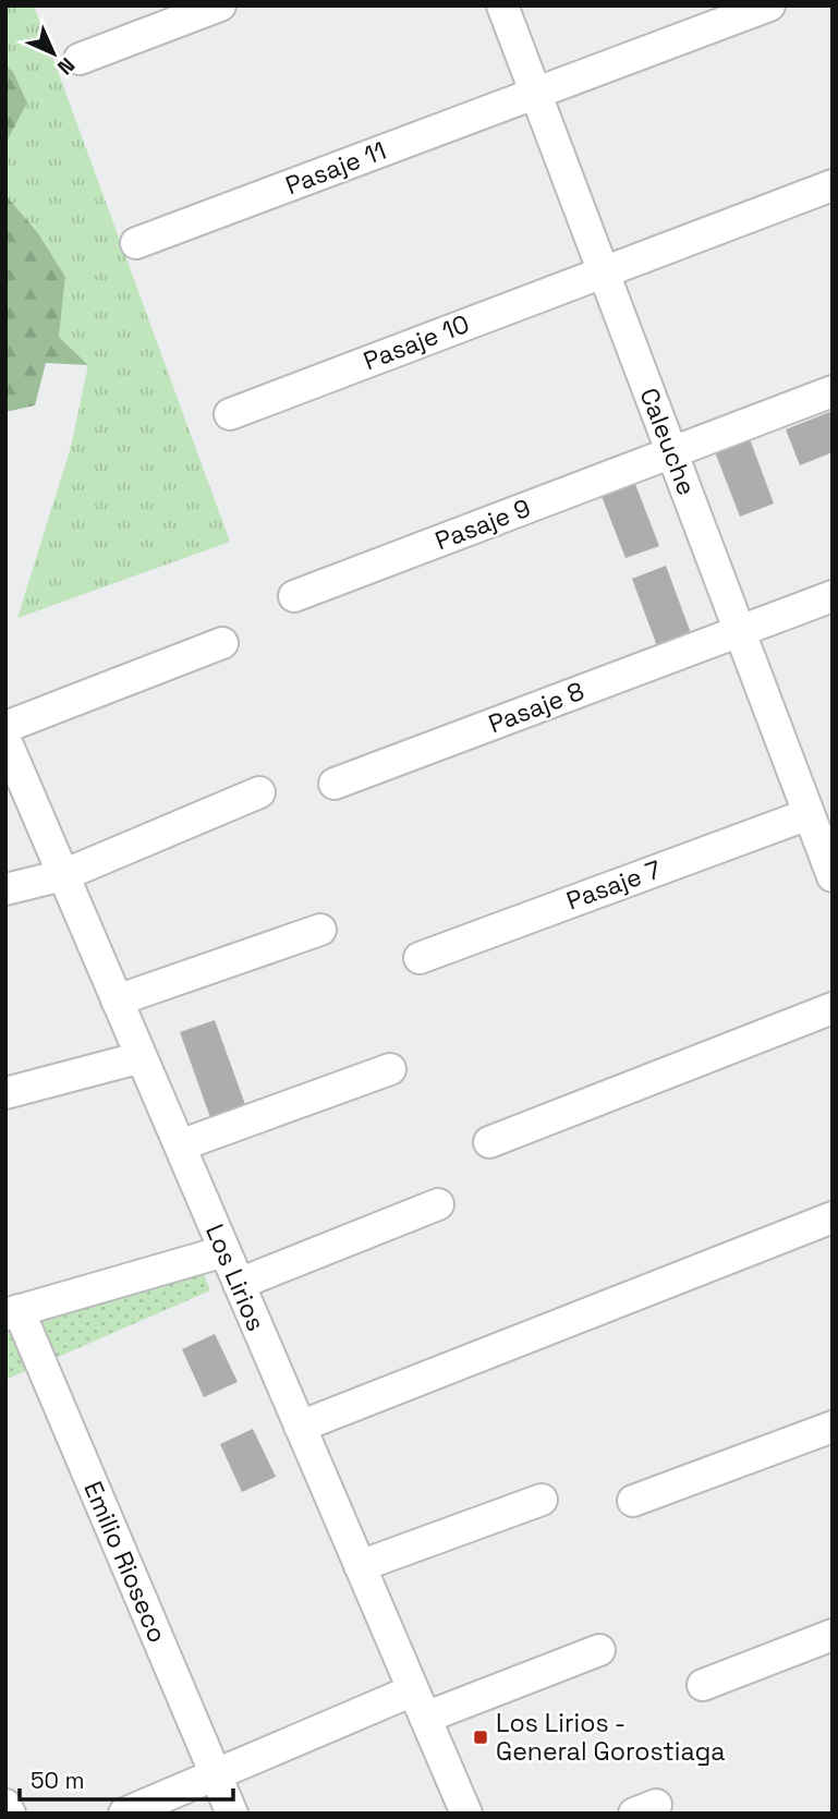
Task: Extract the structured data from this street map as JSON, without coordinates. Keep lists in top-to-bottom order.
{
  "streets": {
    "street": [
      "Pasaje 11",
      "Pasaje 10",
      "Caleuche",
      "Pasaje 9",
      "Pasaje 8",
      "Pasaje 7",
      "Los Lirios",
      "Emilio Rioseco"
    ]
  },
  "crossings": [
    ["Pasaje 11", "Caleuche"],
    ["Pasaje 10", "Caleuche"],
    ["Caleuche", "Pasaje 9"],
    ["Caleuche", "Pasaje 8"],
    ["Caleuche", "Pasaje 7"]
  ],
  "places": {
    "transit": ["Los Lirios - General Gorostiaga"]
  },
  "scale_bar": "50 m",
  "north": "bottom right"
}
